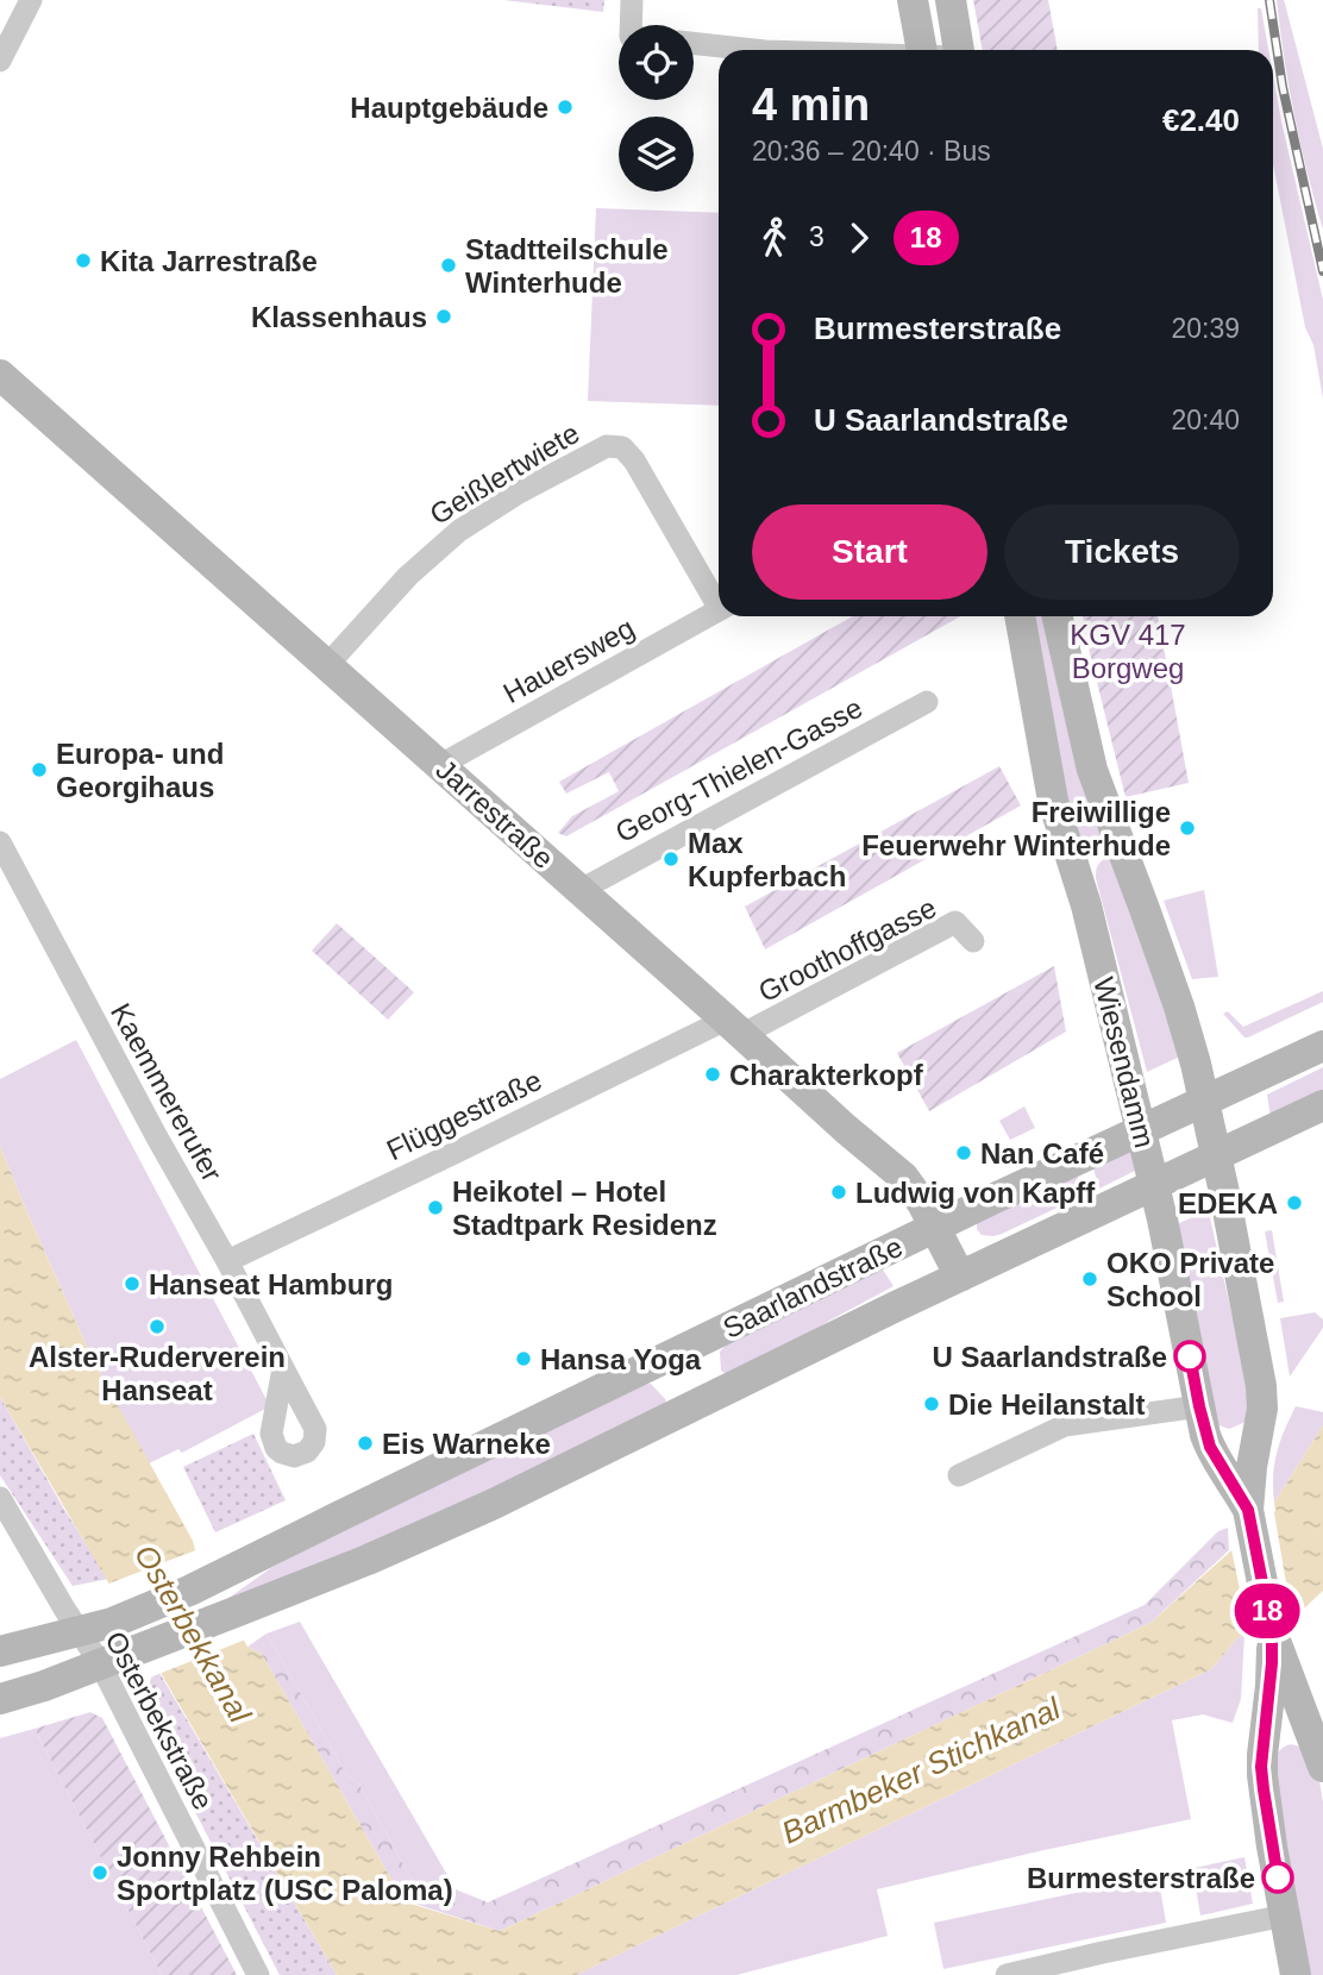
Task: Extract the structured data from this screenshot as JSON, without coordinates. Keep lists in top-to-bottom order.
{
  "streets": {
    "street": [
      "Geißlertwiete",
      "Hauersweg",
      "Georg-Thielen-Gasse",
      "Jarrestraße",
      "Groothoffgasse",
      "Wiesendamm",
      "Kaemmererufer",
      "Flüggestraße",
      "Saarlandstraße",
      "Osterbekstraße"
    ]
  },
  "crossings": [
    ["Geißlertwiete", "Jarrestraße"],
    ["Hauersweg", "Jarrestraße"],
    ["Georg-Thielen-Gasse", "Jarrestraße"],
    ["Jarrestraße", "Groothoffgasse"],
    ["Jarrestraße", "Flüggestraße"],
    ["Jarrestraße", "Saarlandstraße"],
    ["Groothoffgasse", "Flüggestraße"],
    ["Wiesendamm", "Saarlandstraße"],
    ["Kaemmererufer", "Flüggestraße"],
    ["Saarlandstraße", "Osterbekstraße"]
  ],
  "water": ["Osterbekkanal", "Barmbeker Stichkanal"],
  "parks": ["KGV 417 Borgweg"],
  "places": [
    "Hauptgebäude",
    "Kita Jarrestraße",
    "Stadtteilschule Winterhude",
    "Klassenhaus",
    "Europa- und Georgihaus",
    "Freiwillige Feuerwehr Winterhude",
    "Max Kupferbach",
    "Charakterkopf",
    "Nan Café",
    "Ludwig von Kapff",
    "EDEKA",
    "Heikotel – Hotel Stadtpark Residenz",
    "OKO Private School",
    "Hanseat Hamburg",
    "Alster-Ruderverein Hanseat",
    "U Saarlandstraße",
    "Hansa Yoga",
    "Die Heilanstalt",
    "Eis Warneke",
    "Jonny Rehbein Sportplatz (USC Paloma)",
    "Burmesterstraße"
  ],
  "lines": ["bus line 18"],
  "page": {
    "on_map": "18",
    "heading": ["4 min", "20:36 – 20:40 · Bus", "€2.40"],
    "legs": ["3", "18"],
    "list": [
      {
        "name": "Burmesterstraße",
        "value": "20:39"
      },
      {
        "name": "U Saarlandstraße",
        "value": "20:40"
      }
    ],
    "buttons": ["Start", "Tickets"]
  }
}
